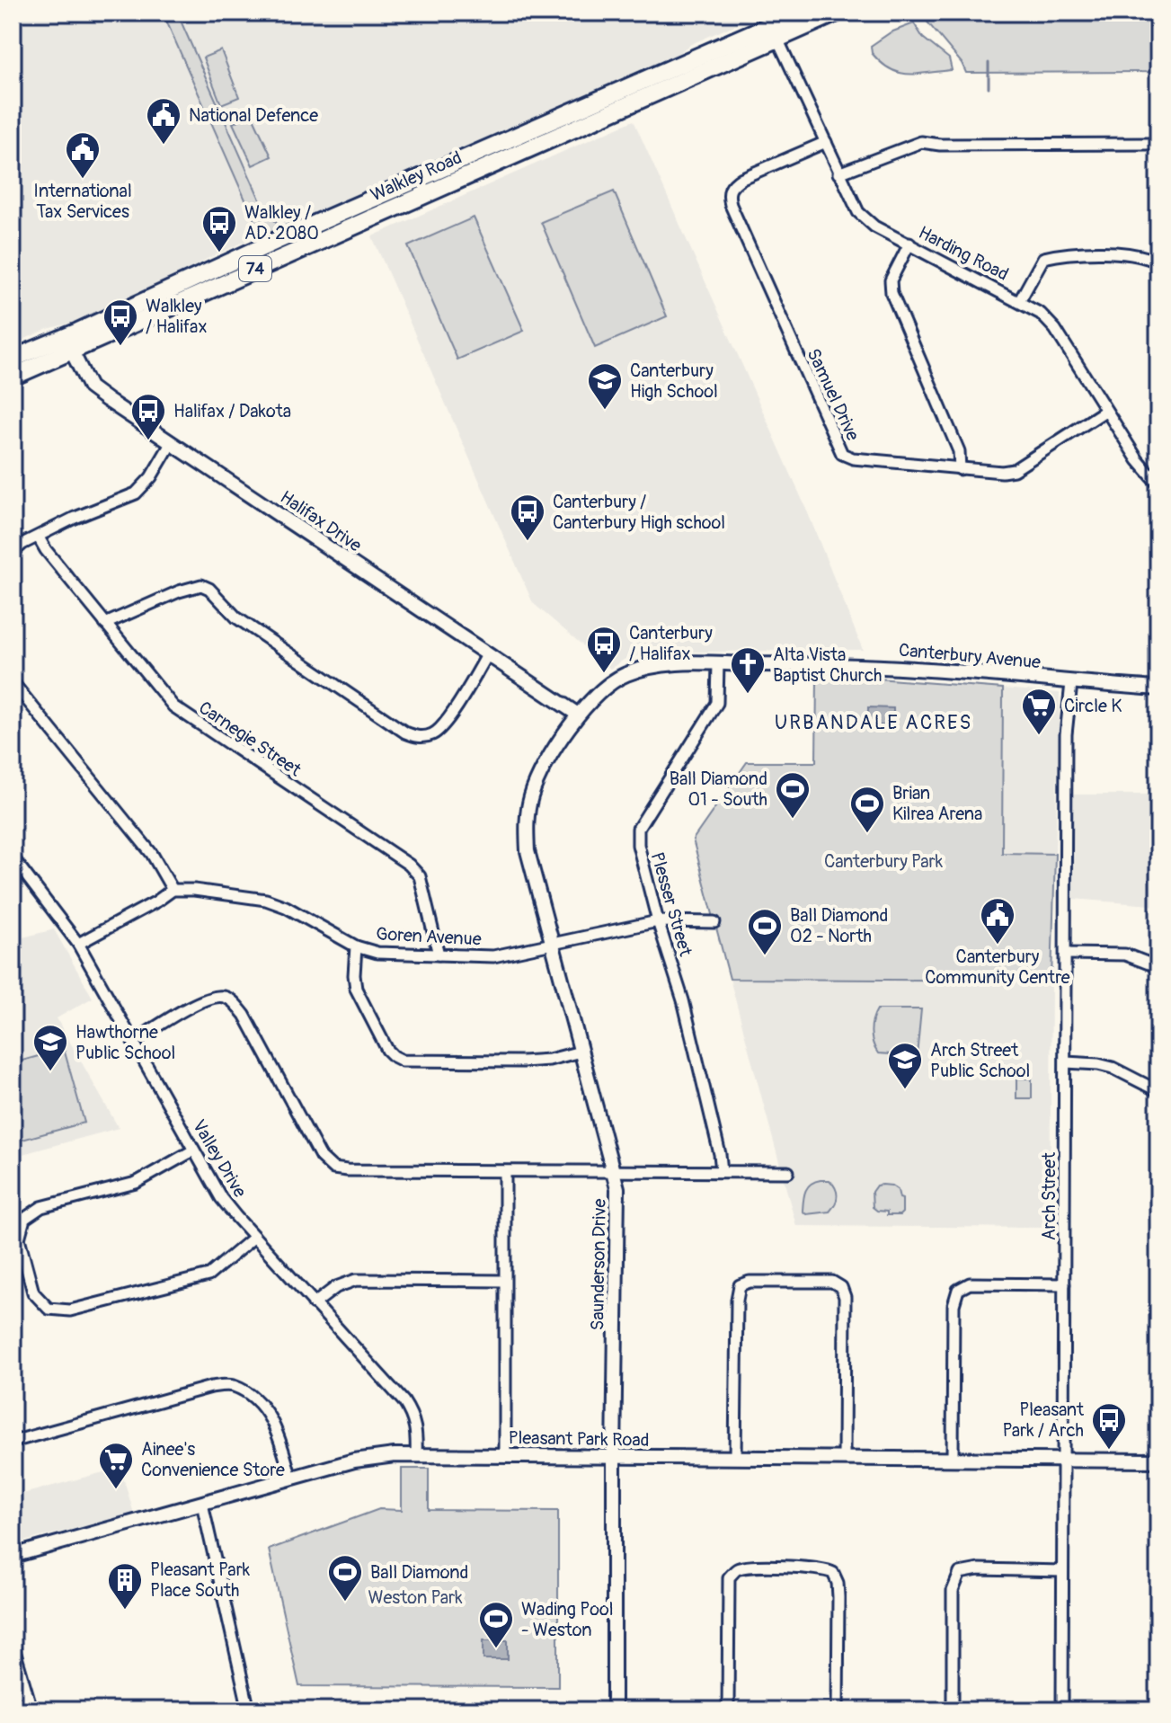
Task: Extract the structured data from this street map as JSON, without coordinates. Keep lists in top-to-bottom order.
{
  "streets": {
    "main road": ["Walkley Road", "74"],
    "street": [
      "Harding Road",
      "Samuel Drive",
      "Halifax Drive",
      "Canterbury Avenue",
      "Carnegie Street",
      "Plesser Street",
      "Goren Avenue",
      "Valley Drive",
      "Arch Street",
      "Saunderson Drive",
      "Pleasant Park Road"
    ]
  },
  "crossings": [
    ["Walkley Road", "Harding Road"],
    ["Walkley Road", "Halifax Drive"],
    ["Harding Road", "Samuel Drive"],
    ["Halifax Drive", "Canterbury Avenue"],
    ["Halifax Drive", "Saunderson Drive"],
    ["Canterbury Avenue", "Plesser Street"],
    ["Canterbury Avenue", "Arch Street"],
    ["Canterbury Avenue", "Saunderson Drive"],
    ["Carnegie Street", "Goren Avenue"],
    ["Plesser Street", "Goren Avenue"],
    ["Goren Avenue", "Saunderson Drive"],
    ["Valley Drive", "Pleasant Park Road"],
    ["Arch Street", "Pleasant Park Road"],
    ["Saunderson Drive", "Pleasant Park Road"]
  ],
  "districts": ["URBANDALE ACRES"],
  "parks": ["Canterbury Park", "Weston Park"],
  "places": {
    "public building": ["National Defence", "International Tax Services", "Canterbury Community Centre"],
    "bus stop": [
      "Walkley / AD. 2080",
      "Walkley / Halifax",
      "Halifax / Dakota",
      "Canterbury / Canterbury High school",
      "Canterbury / Halifax",
      "Pleasant Park / Arch"
    ],
    "school or university": ["Canterbury High School", "Hawthorne Public School", "Arch Street Public School"],
    "church": ["Alta Vista Baptist Church"],
    "supermarket": ["Circle K", "Ainee's Convenience Store"],
    "sports": [
      "Ball Diamond 01 - South",
      "Brian Kilrea Arena",
      "Ball Diamond 02 - North",
      "Ball Diamond",
      "Wading Pool - Weston"
    ],
    "building": ["Pleasant Park Place South"]
  }
}
